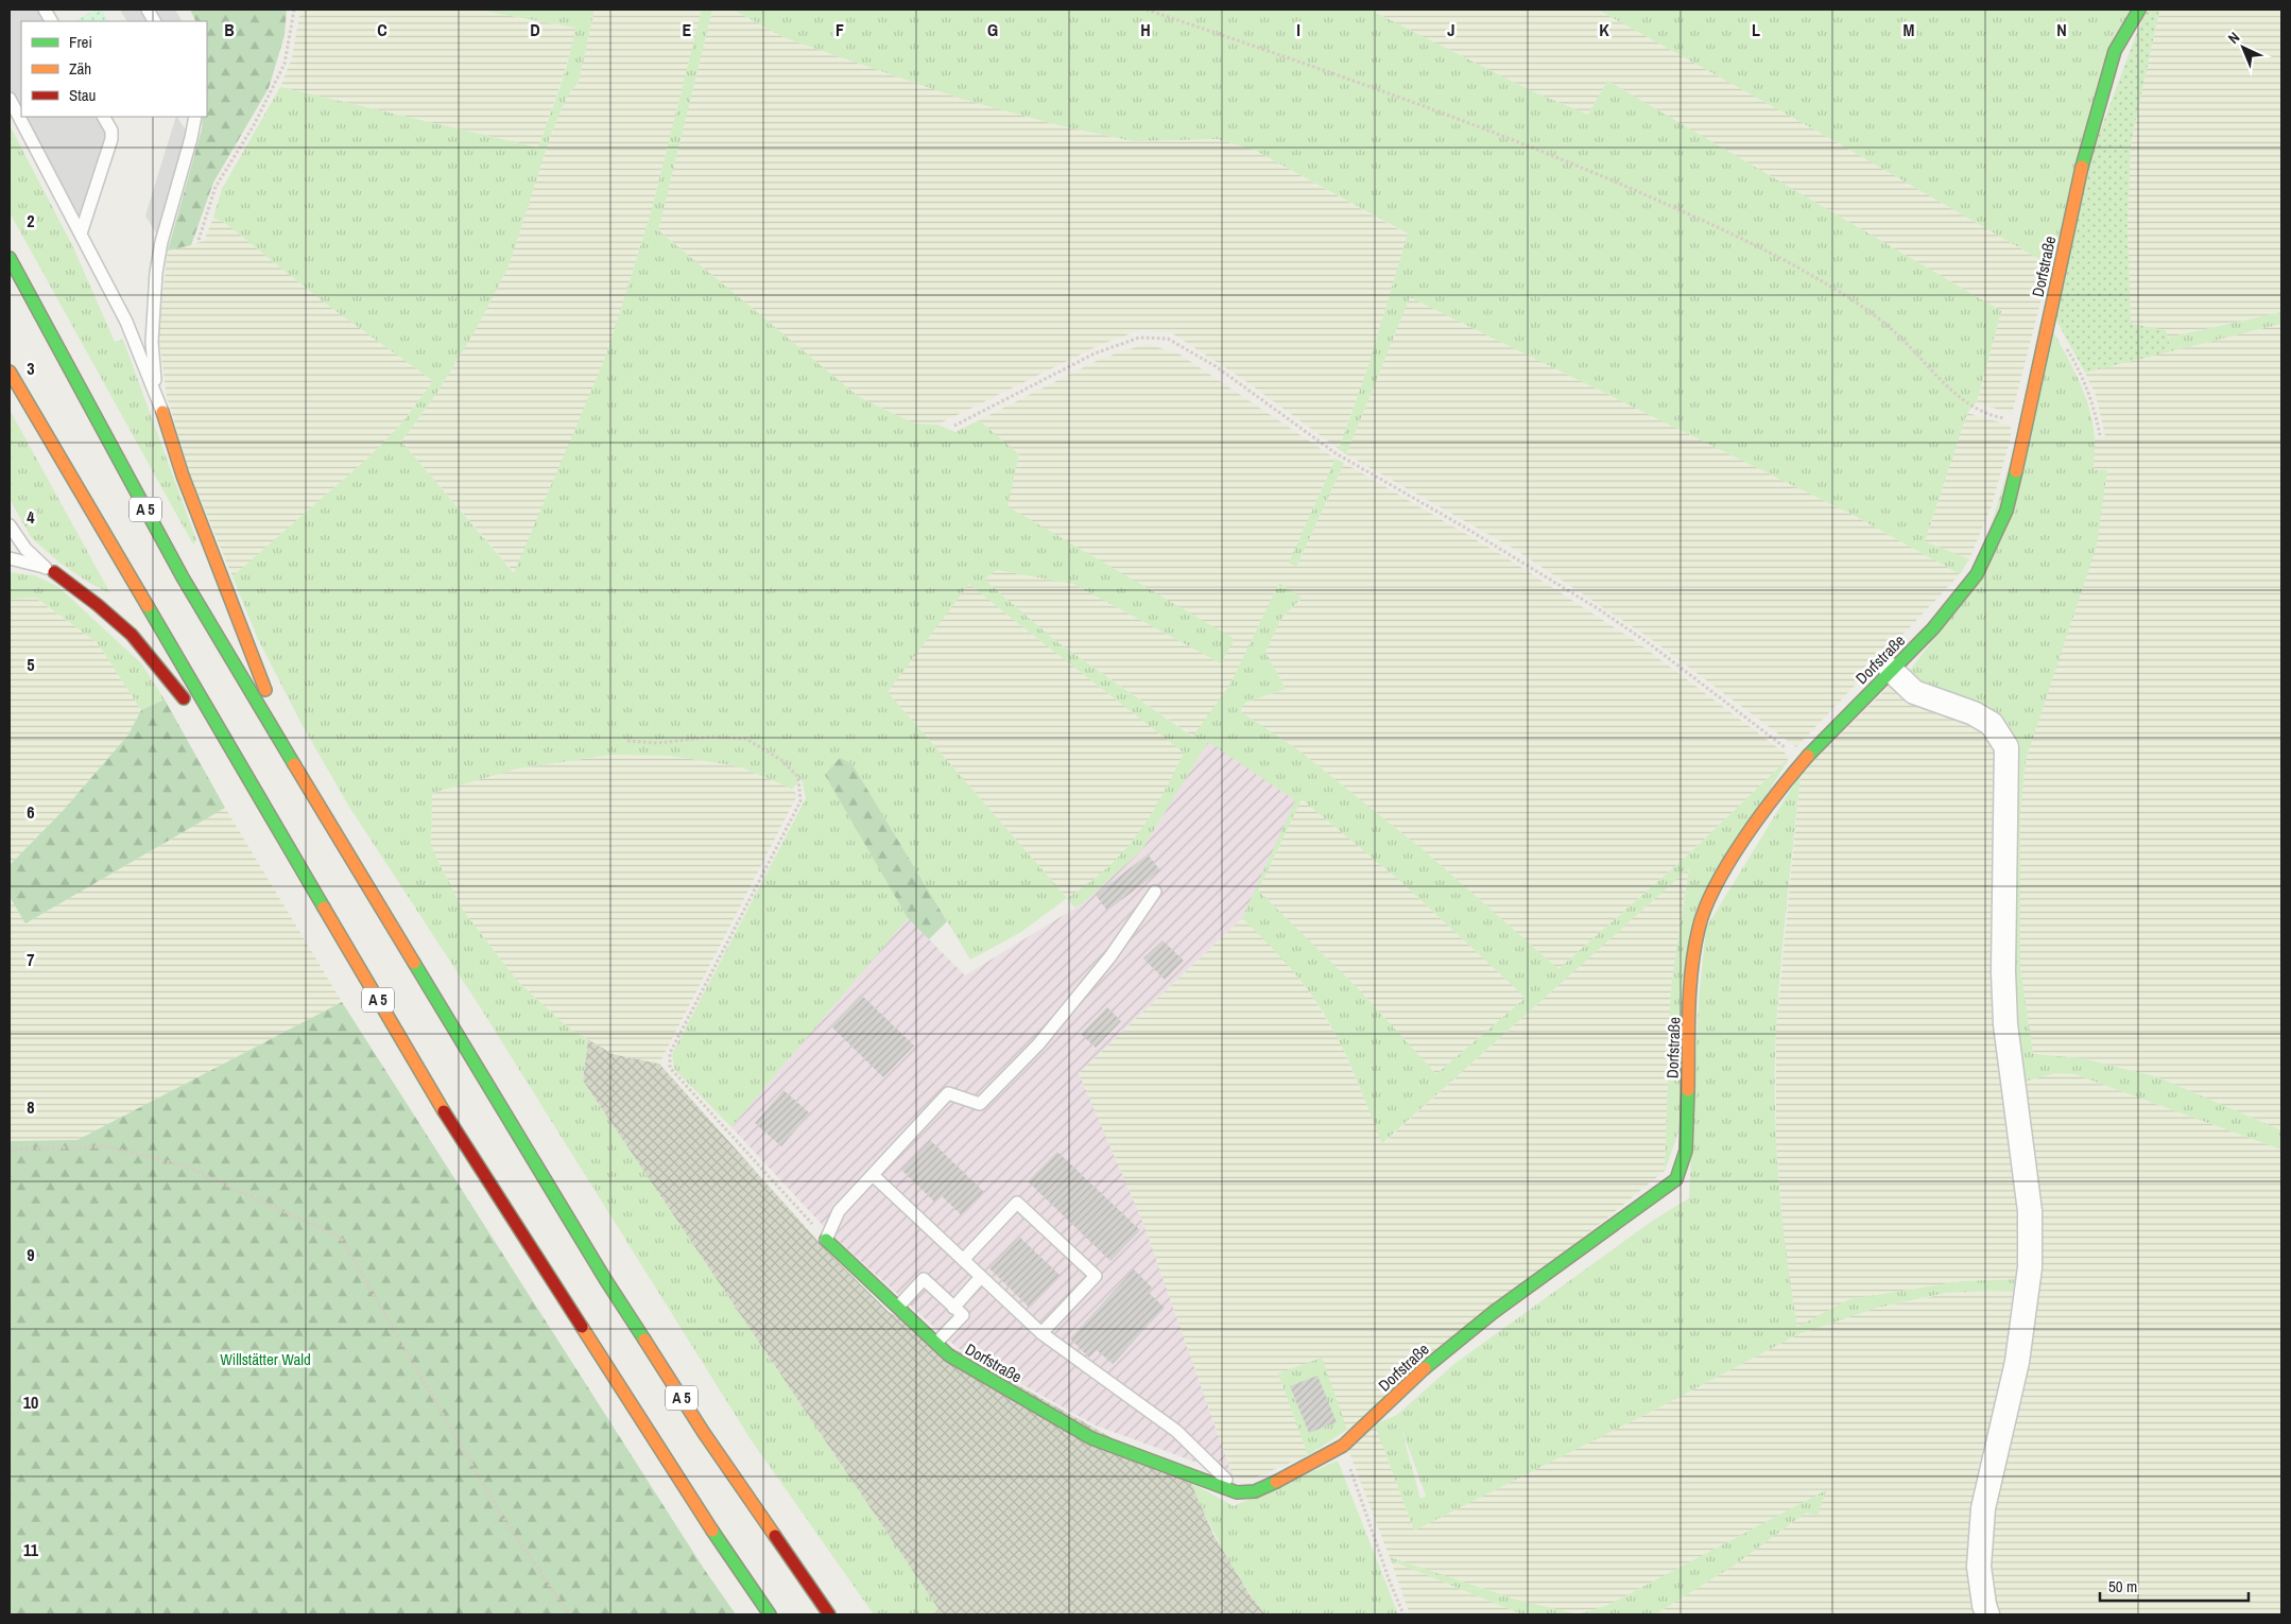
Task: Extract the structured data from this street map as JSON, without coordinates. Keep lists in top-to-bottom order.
{
  "streets": {
    "main road": ["Dorfstraße", "A 5"]
  },
  "parks": ["Willstätter Wald"],
  "legend": ["Frei", "Zäh", "Stau"],
  "scale_bar": "50 m",
  "north": "top left",
  "grid": {
    "columns": [
      "B",
      "C",
      "D",
      "E",
      "F",
      "G",
      "H",
      "I",
      "J",
      "K",
      "L",
      "M",
      "N"
    ],
    "rows": [
      "2",
      "3",
      "4",
      "5",
      "6",
      "7",
      "8",
      "9",
      "10",
      "11"
    ]
  }
}
